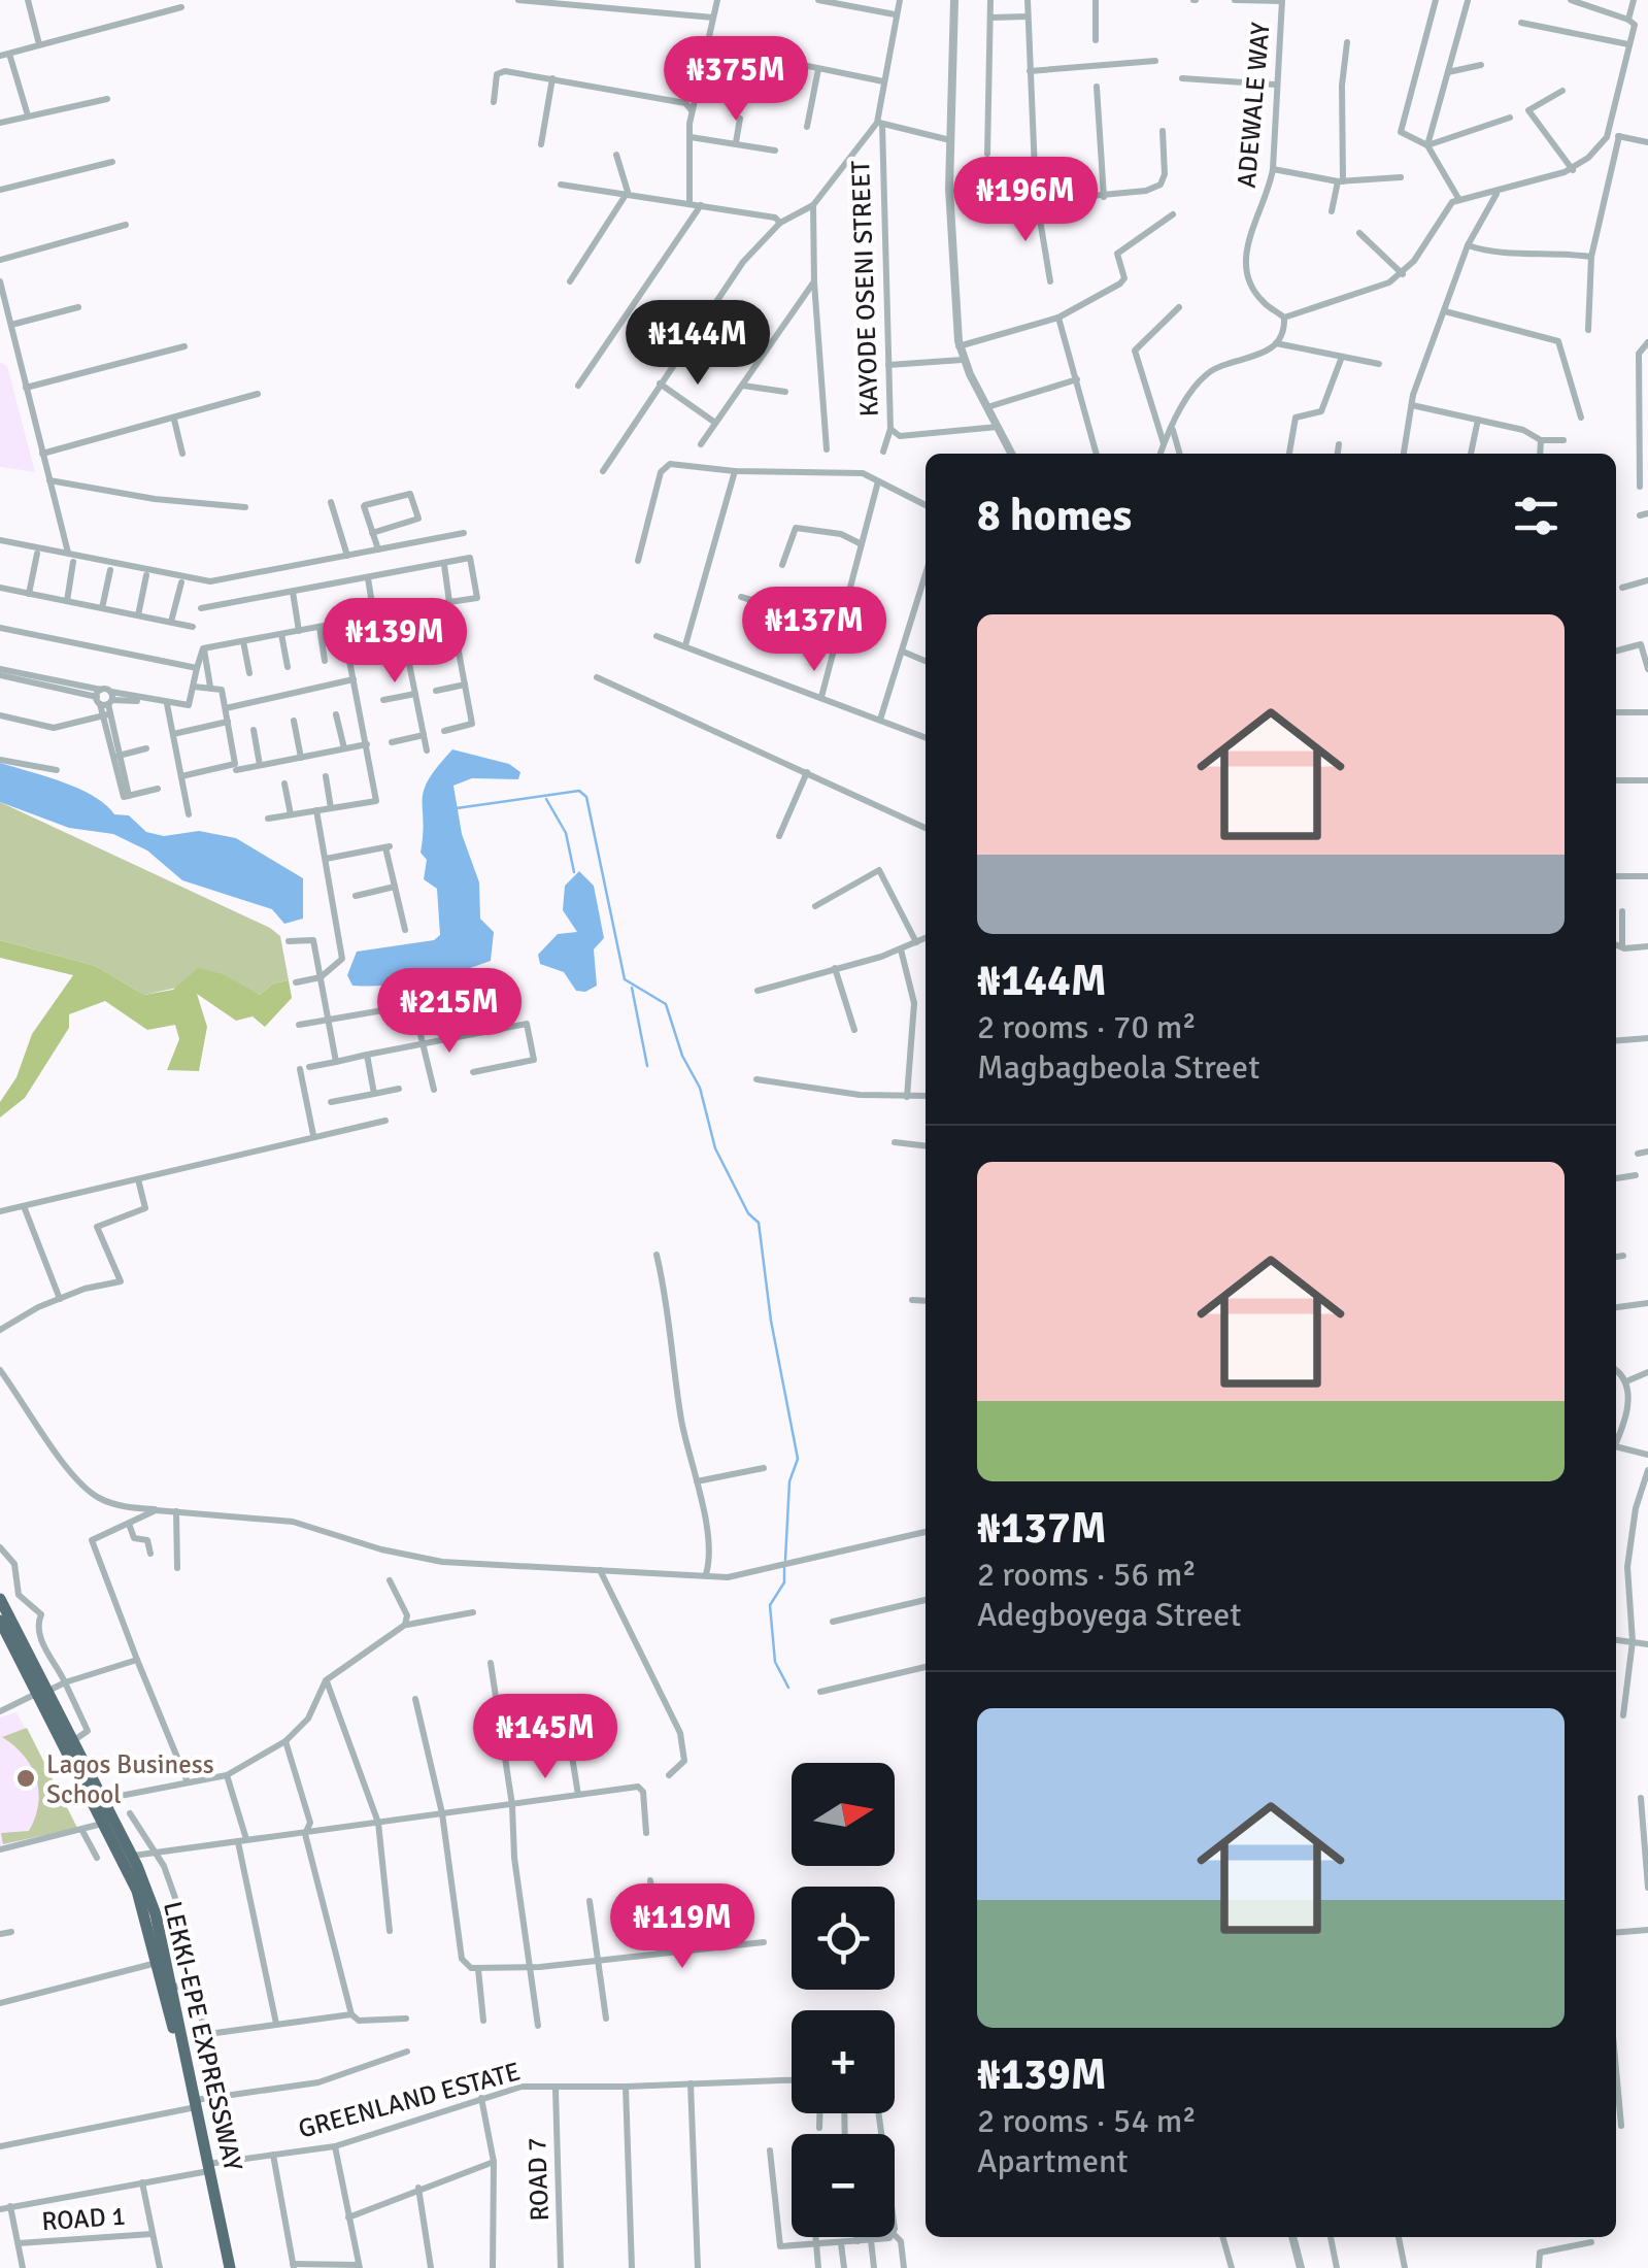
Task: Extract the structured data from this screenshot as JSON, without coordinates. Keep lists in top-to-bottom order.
{
  "streets": {
    "highway": ["LEKKI-EPE EXPRESSWAY"],
    "street": [
      "ADEWALE WAY",
      "KAYODE OSENI STREET",
      "GREENLAND ESTATE",
      "ROAD 7",
      "ROAD 1"
    ]
  },
  "crossings": [
    ["LEKKI-EPE EXPRESSWAY", "GREENLAND ESTATE"],
    ["GREENLAND ESTATE", "ROAD 7"]
  ],
  "places": ["Lagos Business School"],
  "north": "right",
  "page": {
    "price": [
      "₦375M",
      "₦196M",
      "₦144M",
      "₦137M",
      "₦139M",
      "₦215M",
      "₦145M",
      "₦119M"
    ],
    "heading": "8 homes",
    "list": [
      {
        "name": "₦144M",
        "note": "2 rooms · 70 m² · Magbagbeola Street"
      },
      {
        "name": "₦137M",
        "note": "2 rooms · 56 m² · Adegboyega Street"
      },
      {
        "name": "₦139M",
        "note": "2 rooms · 54 m² · Apartment"
      }
    ],
    "map_buttons": ["+", "−"]
  }
}
